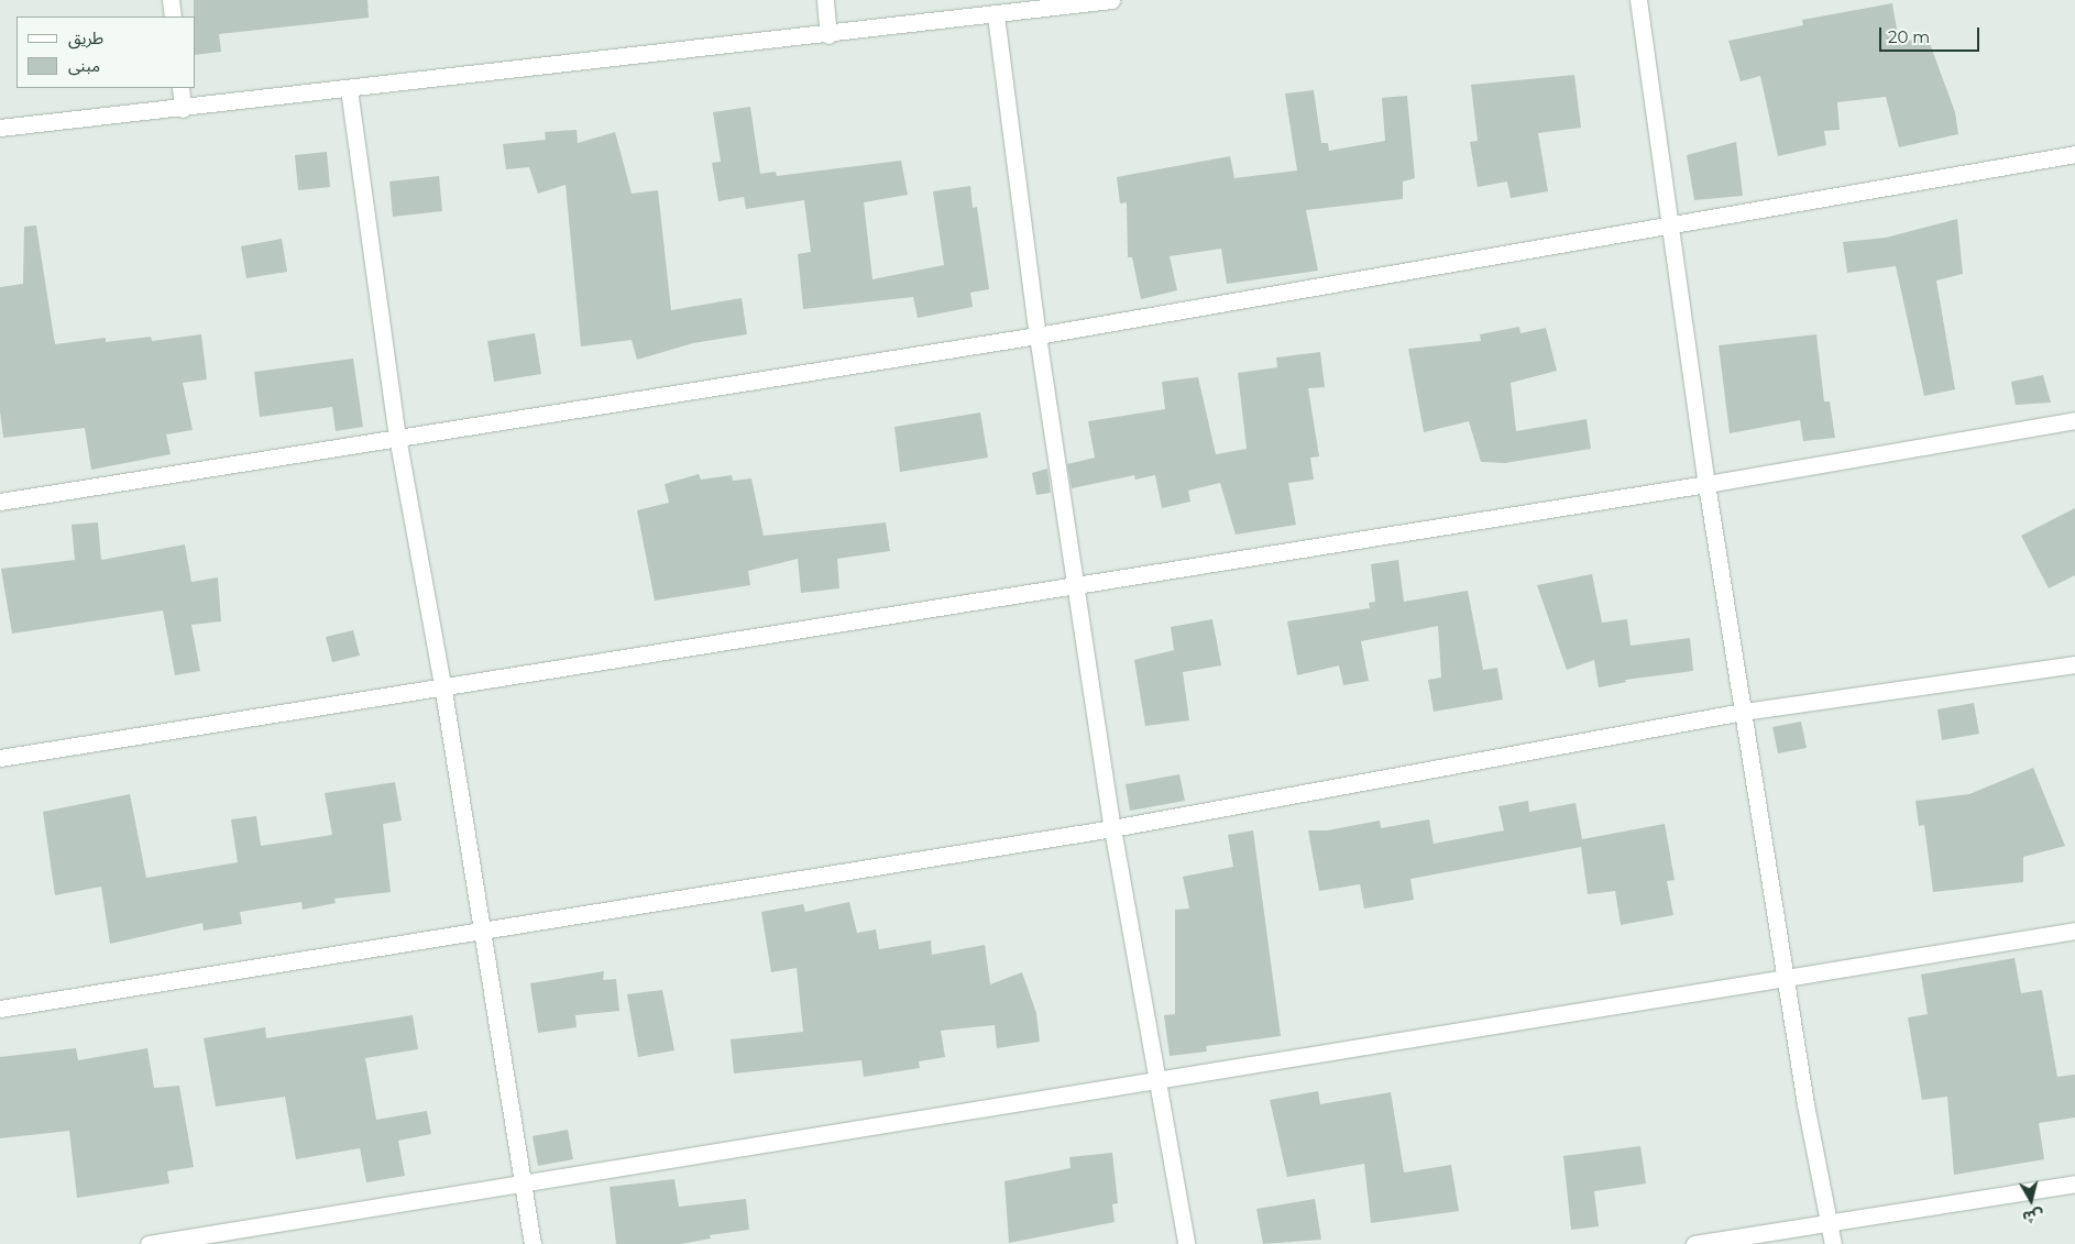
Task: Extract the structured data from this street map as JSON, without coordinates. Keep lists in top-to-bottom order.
{
  "legend": ["طريق", "مبنى"],
  "scale_bar": "20 m",
  "north": "bottom"
}
